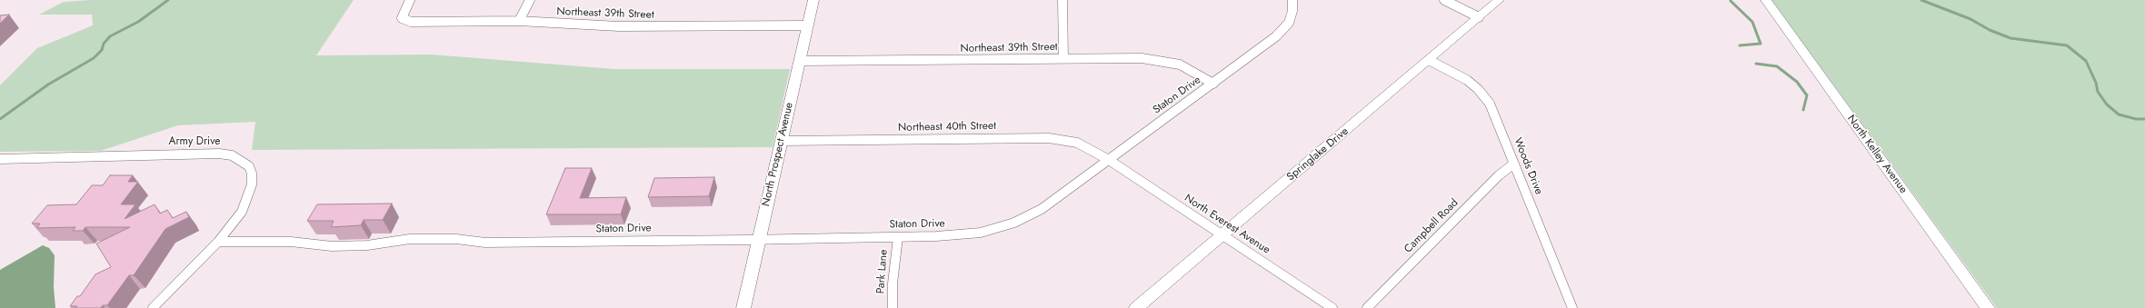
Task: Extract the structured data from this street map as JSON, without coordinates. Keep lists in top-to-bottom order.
{
  "streets": {
    "street": [
      "Northeast 39th Street",
      "Staton Drive",
      "Northeast 40th Street",
      "Army Drive",
      "North Prospect Avenue",
      "Springlake Drive",
      "North Kelley Avenue",
      "Woods Drive",
      "North Everest Avenue",
      "Campbell Road",
      "Park Lane"
    ]
  },
  "crossings": [
    ["Northeast 39th Street", "Staton Drive"],
    ["Northeast 39th Street", "North Prospect Avenue"],
    ["Staton Drive", "Northeast 40th Street"],
    ["Staton Drive", "Army Drive"],
    ["Staton Drive", "North Prospect Avenue"],
    ["Staton Drive", "North Everest Avenue"],
    ["Staton Drive", "Park Lane"],
    ["Northeast 40th Street", "North Prospect Avenue"],
    ["Northeast 40th Street", "North Everest Avenue"],
    ["Springlake Drive", "Woods Drive"],
    ["Springlake Drive", "North Everest Avenue"],
    ["Woods Drive", "Campbell Road"]
  ]
}
